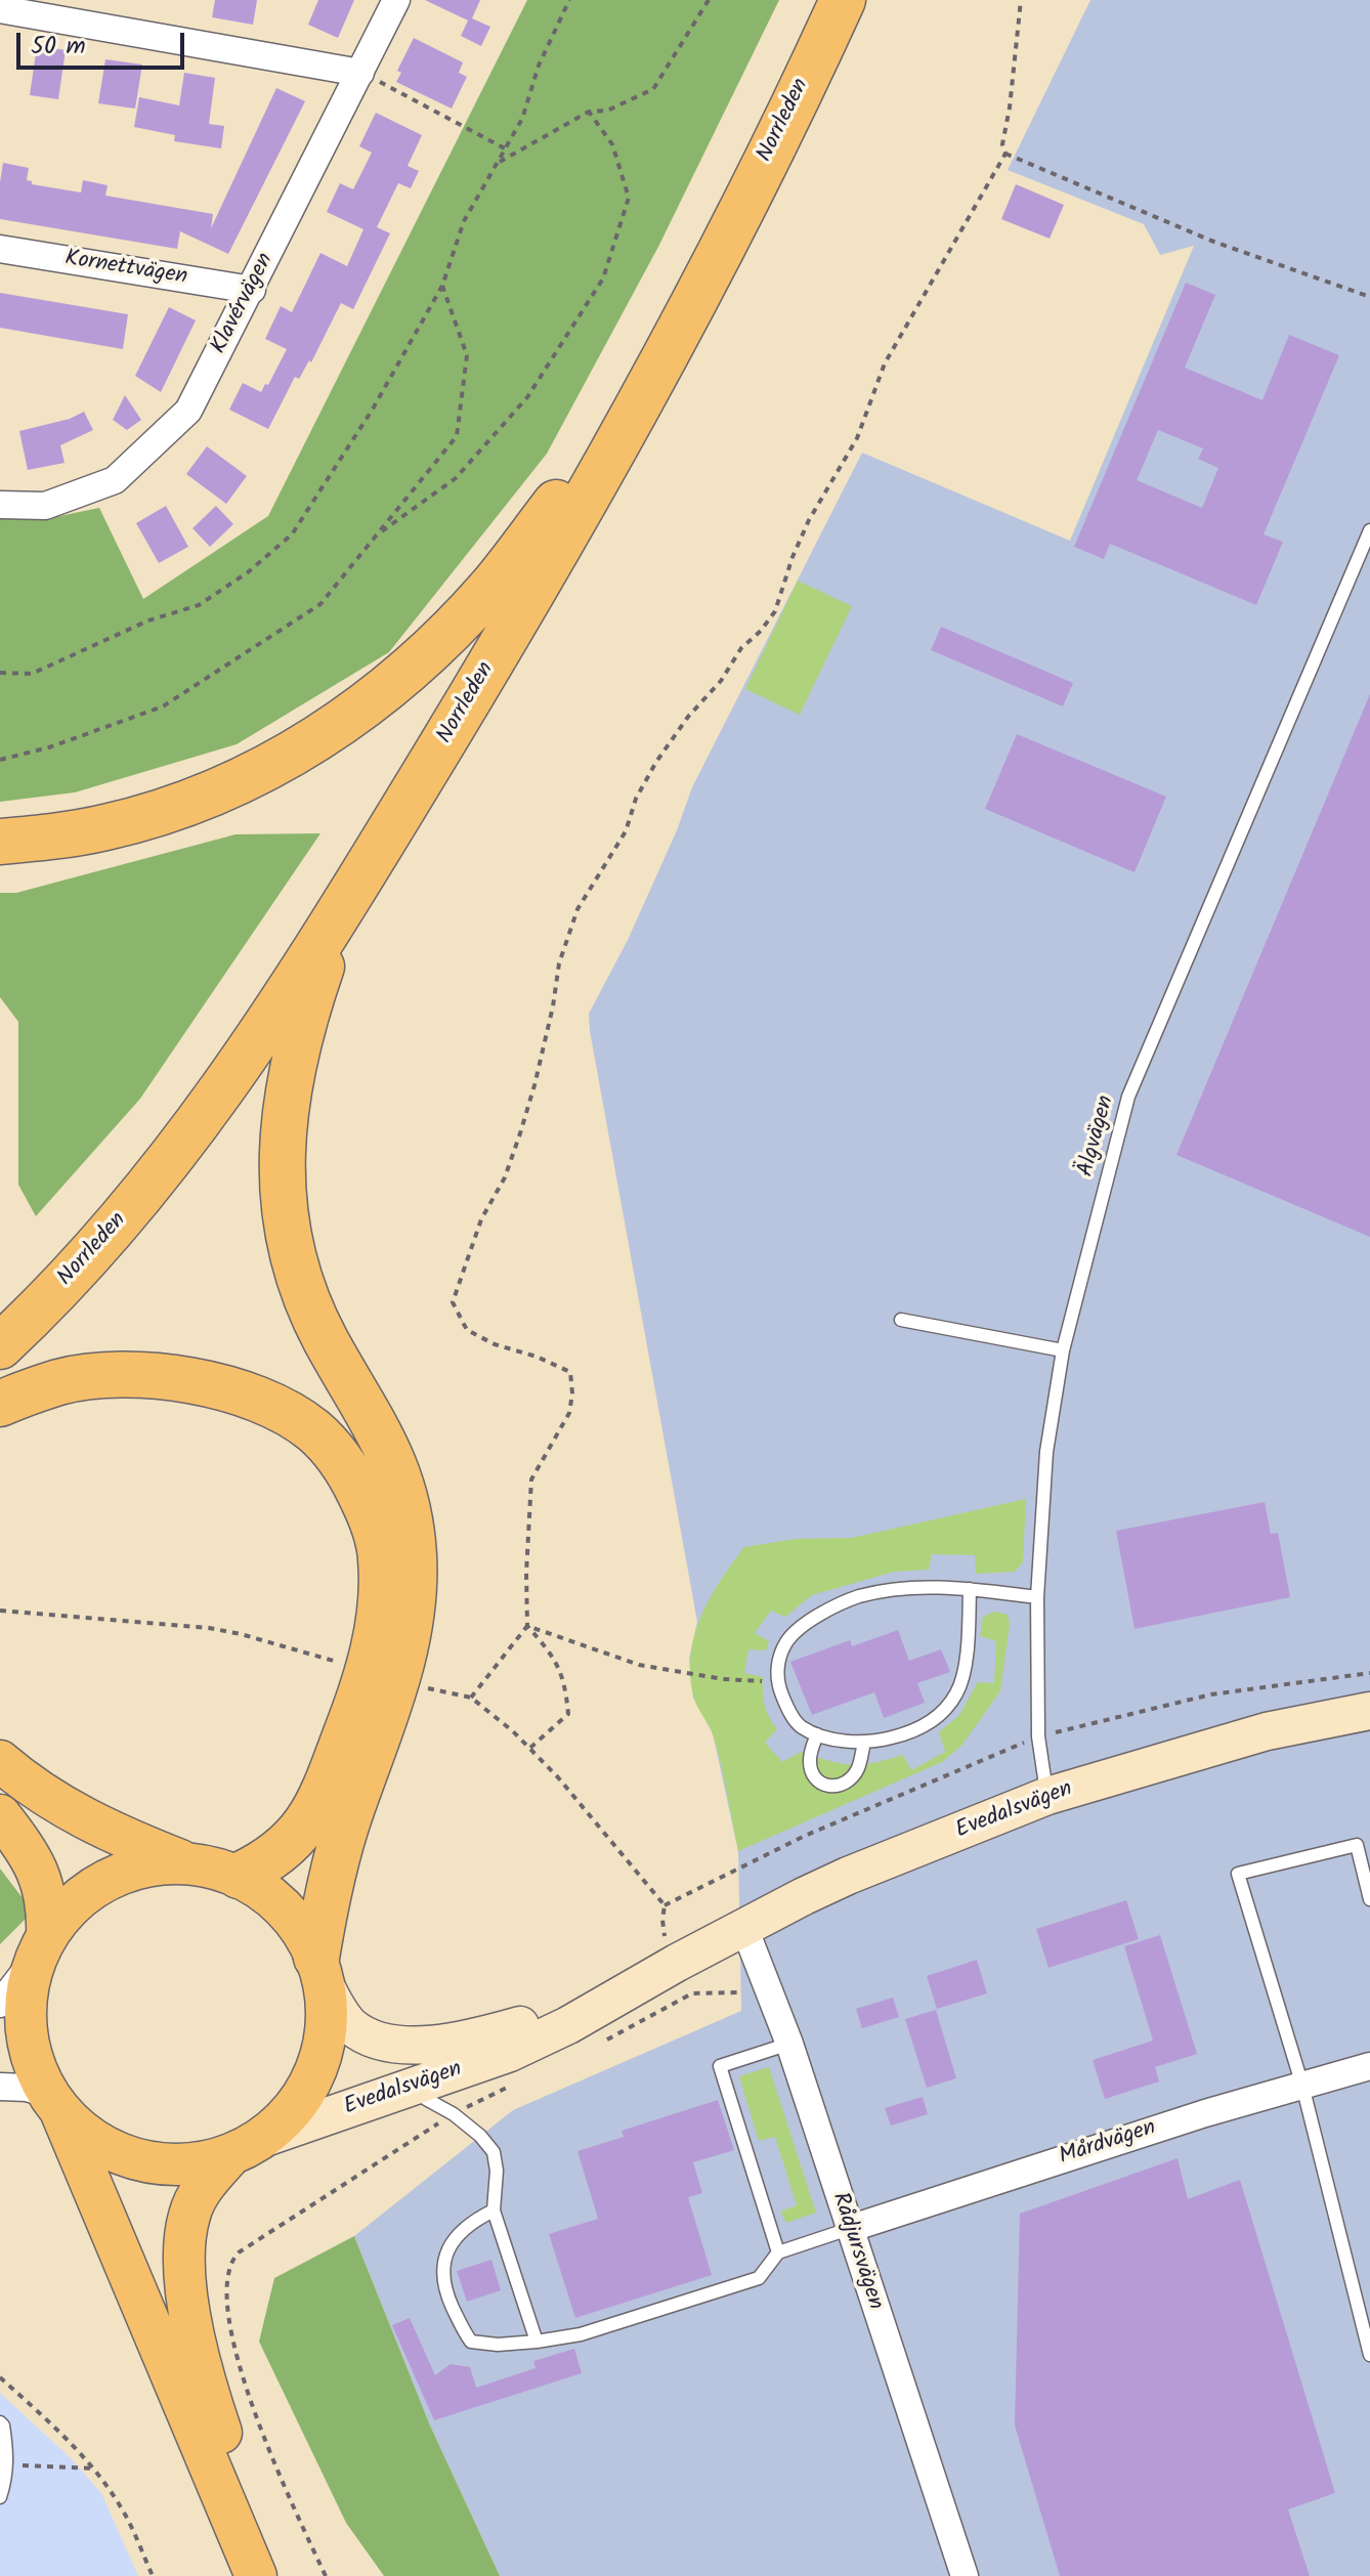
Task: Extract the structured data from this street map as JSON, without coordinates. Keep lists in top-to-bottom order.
{
  "streets": {
    "highway": ["Norrleden"],
    "street": [
      "Kornettvägen",
      "Klavérvägen",
      "Evedalsvägen",
      "Mårdvägen",
      "Rådjursvägen"
    ],
    "lane": ["Älgvägen"]
  },
  "crossings": [
    ["Kornettvägen", "Klavérvägen"],
    ["Älgvägen", "Evedalsvägen"],
    ["Evedalsvägen", "Rådjursvägen"],
    ["Mårdvägen", "Rådjursvägen"]
  ],
  "scale_bar": "50 m"
}
